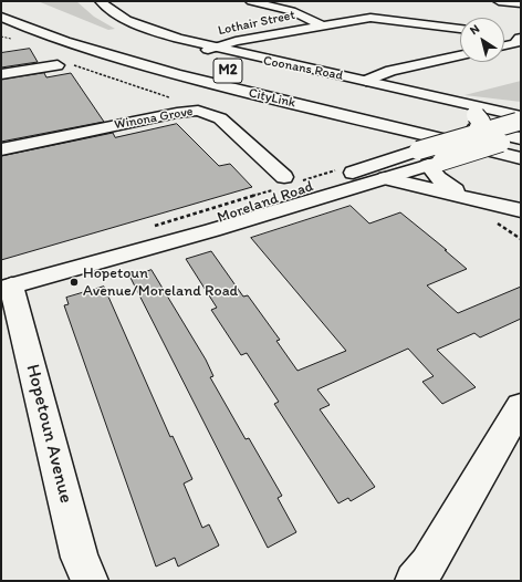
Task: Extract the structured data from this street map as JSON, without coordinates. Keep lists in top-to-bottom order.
{
  "streets": {
    "main road": [
      "Lothair Street",
      "Coonans Road",
      "M2",
      "CityLink",
      "Winona Grove",
      "Moreland Road",
      "Hopetoun Avenue"
    ]
  },
  "crossings": [
    ["Lothair Street", "Coonans Road"],
    ["Moreland Road", "Hopetoun Avenue"]
  ],
  "places": ["Hopetoun Avenue/Moreland Road"],
  "north": "top left"
}
